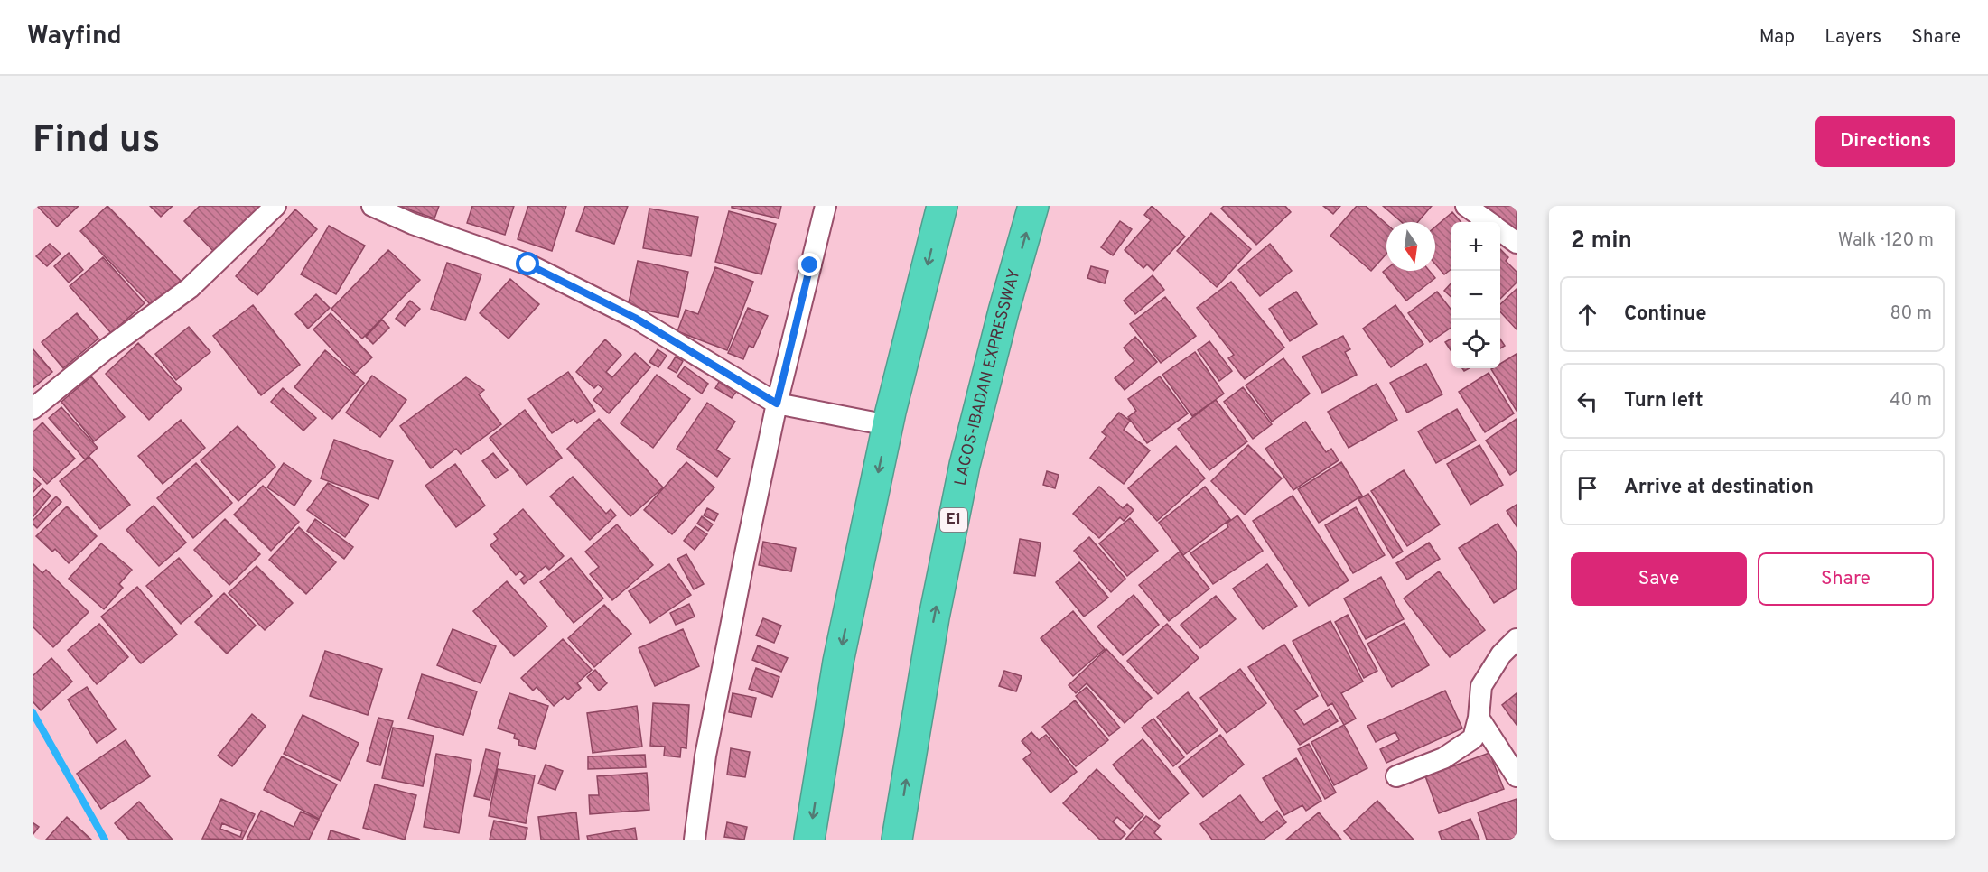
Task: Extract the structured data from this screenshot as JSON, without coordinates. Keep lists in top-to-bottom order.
{
  "streets": {
    "highway": ["LAGOS-IBADAN EXPRESSWAY", "E1"]
  },
  "north": "bottom",
  "page": {
    "header": "Wayfind",
    "nav": ["Map", "Layers", "Share"],
    "buttons": [
      "Directions",
      ["Save", "Share"]
    ],
    "title": "Find us",
    "heading": ["2 min", "Walk · 120 m"],
    "map_buttons": ["+", "−"],
    "list": [
      ["Continue", "80 m"],
      ["Turn left", "40 m"],
      "Arrive at destination"
    ]
  }
}
